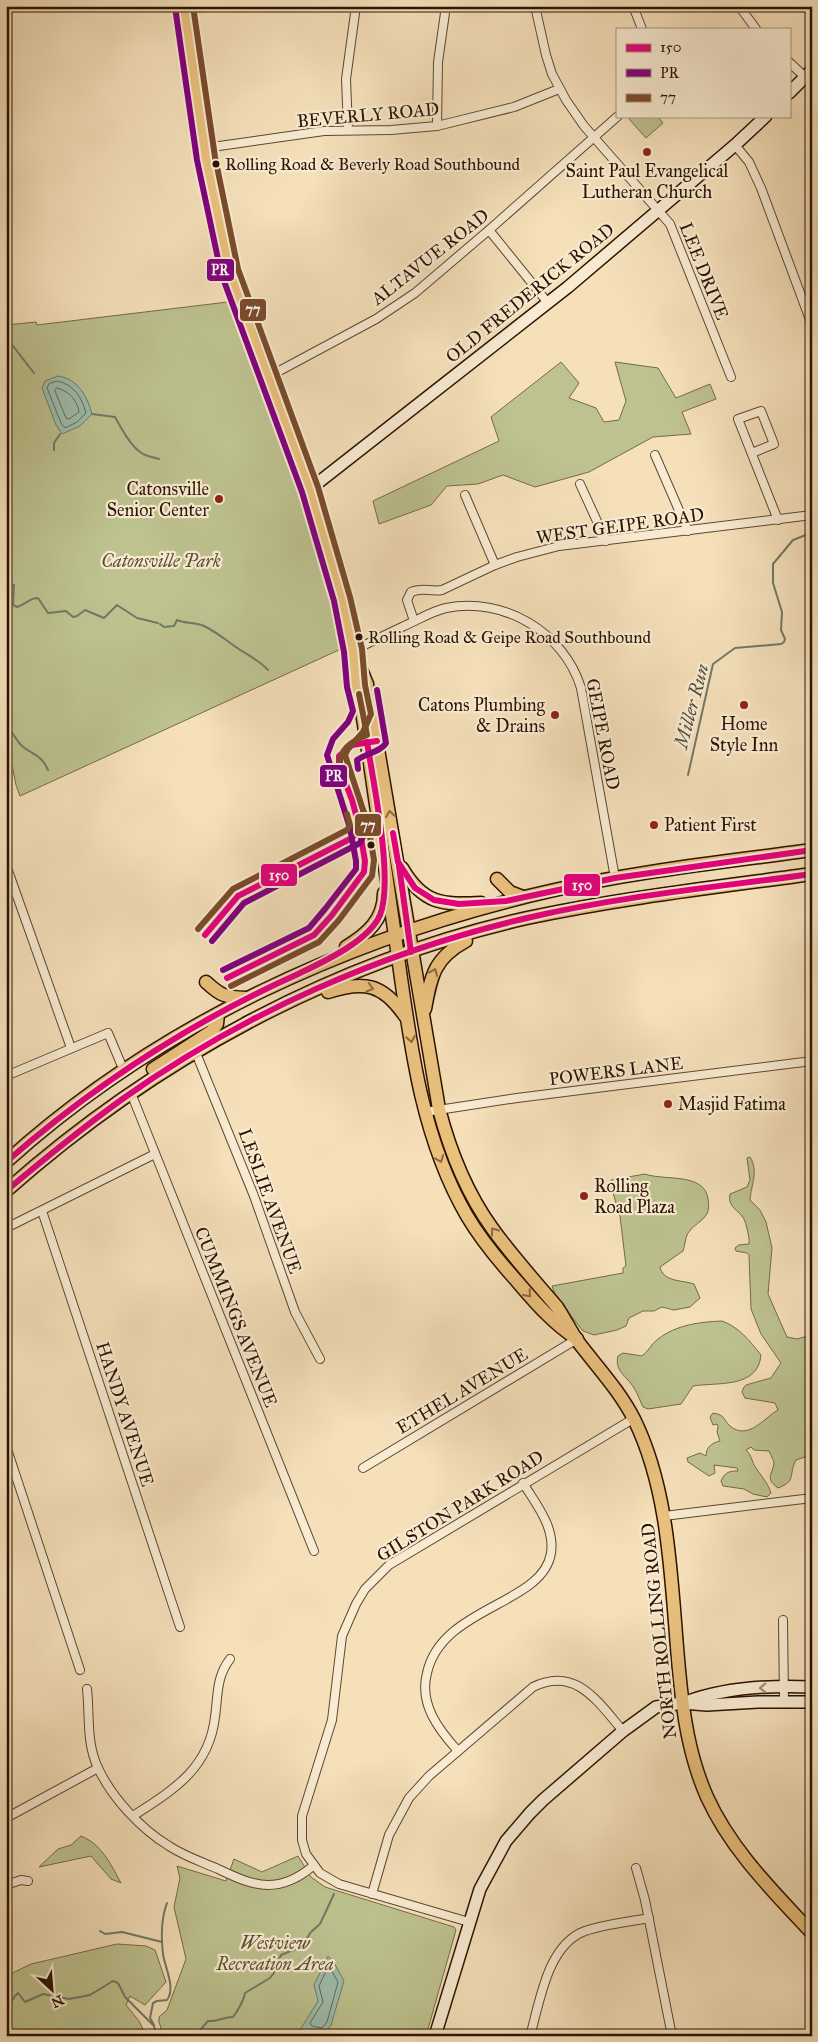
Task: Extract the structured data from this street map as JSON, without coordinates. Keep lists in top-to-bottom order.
{
  "streets": {
    "main road": ["NORTH ROLLING ROAD"],
    "street": [
      "BEVERLY ROAD",
      "ALTAVUE ROAD",
      "LEE DRIVE",
      "OLD FREDERICK ROAD",
      "WEST GEIPE ROAD",
      "GEIPE ROAD",
      "POWERS LANE",
      "LESLIE AVENUE",
      "CUMMINGS AVENUE",
      "ETHEL AVENUE",
      "HANDY AVENUE",
      "GILSTON PARK ROAD"
    ]
  },
  "crossings": [
    ["BEVERLY ROAD", "LEE DRIVE"],
    ["BEVERLY ROAD", "NORTH ROLLING ROAD"],
    ["ALTAVUE ROAD", "LEE DRIVE"],
    ["ALTAVUE ROAD", "NORTH ROLLING ROAD"],
    ["LEE DRIVE", "OLD FREDERICK ROAD"],
    ["OLD FREDERICK ROAD", "NORTH ROLLING ROAD"],
    ["WEST GEIPE ROAD", "GEIPE ROAD"],
    ["GEIPE ROAD", "NORTH ROLLING ROAD"],
    ["POWERS LANE", "NORTH ROLLING ROAD"],
    ["ETHEL AVENUE", "NORTH ROLLING ROAD"],
    ["GILSTON PARK ROAD", "NORTH ROLLING ROAD"]
  ],
  "water": ["Miller Run"],
  "parks": ["Catonsville Park", "Westview Recreation Area"],
  "places": [
    "Saint Paul Evangelical Lutheran Church",
    "Rolling Road & Beverly Road Southbound",
    "Catonsville Senior Center",
    "Rolling Road & Geipe Road Southbound",
    "Home Style Inn",
    "Catons Plumbing & Drains",
    "Patient First",
    "Masjid Fatima",
    "Rolling Road Plaza"
  ],
  "lines": ["transit line 77", "transit line PR", "transit line 150"],
  "legend": ["150", "PR", "77"],
  "north": "bottom right"
}
